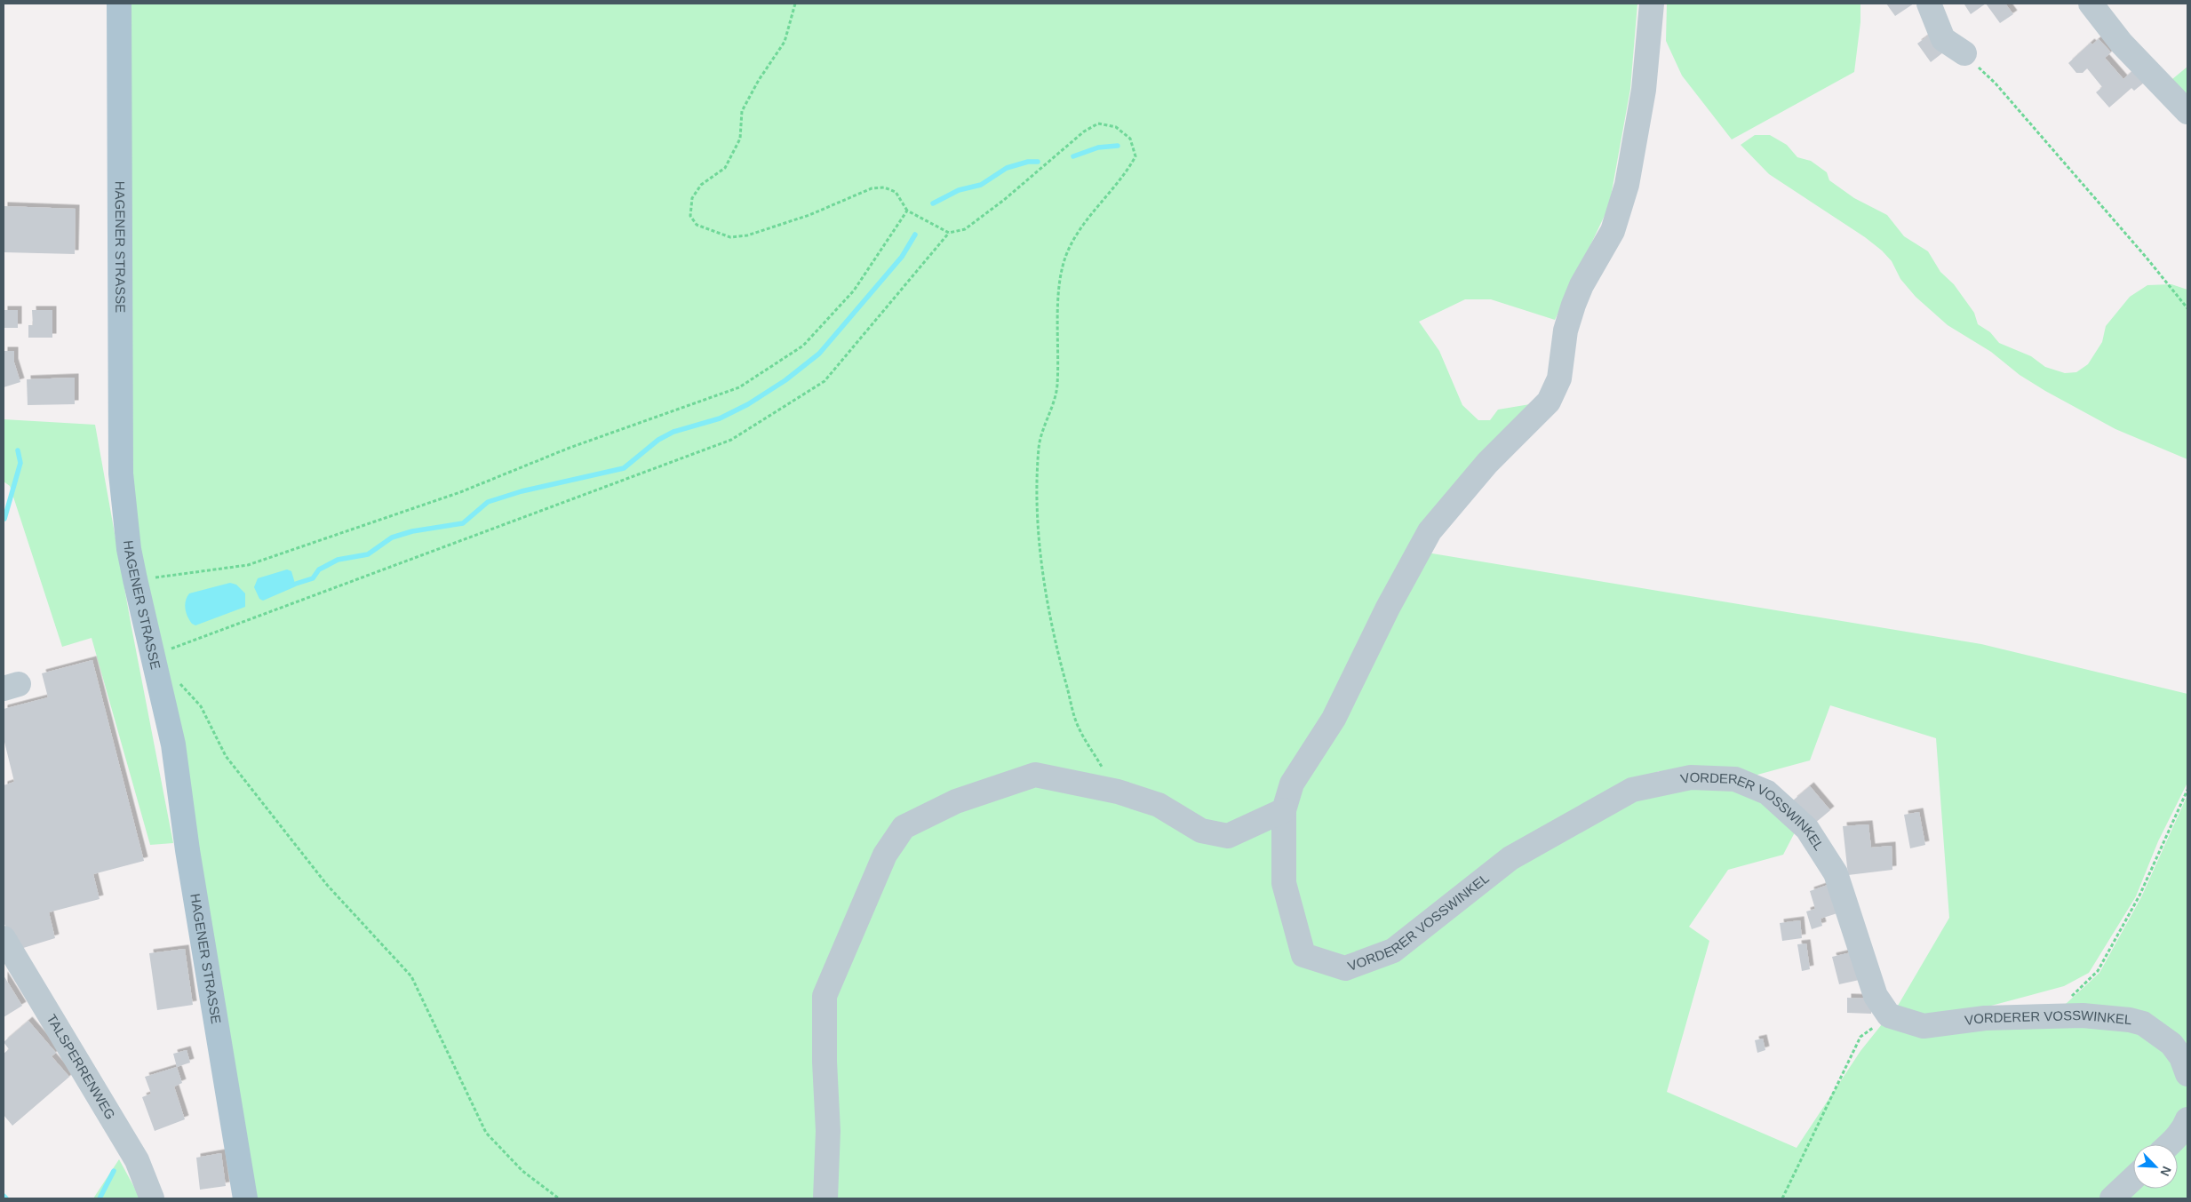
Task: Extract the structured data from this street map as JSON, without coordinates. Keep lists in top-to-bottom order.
{
  "streets": {
    "main road": ["HAGENER STRASSE"],
    "street": ["VORDERER VOSSWINKEL", "TALSPERRENWEG"]
  },
  "north": "bottom right"
}
